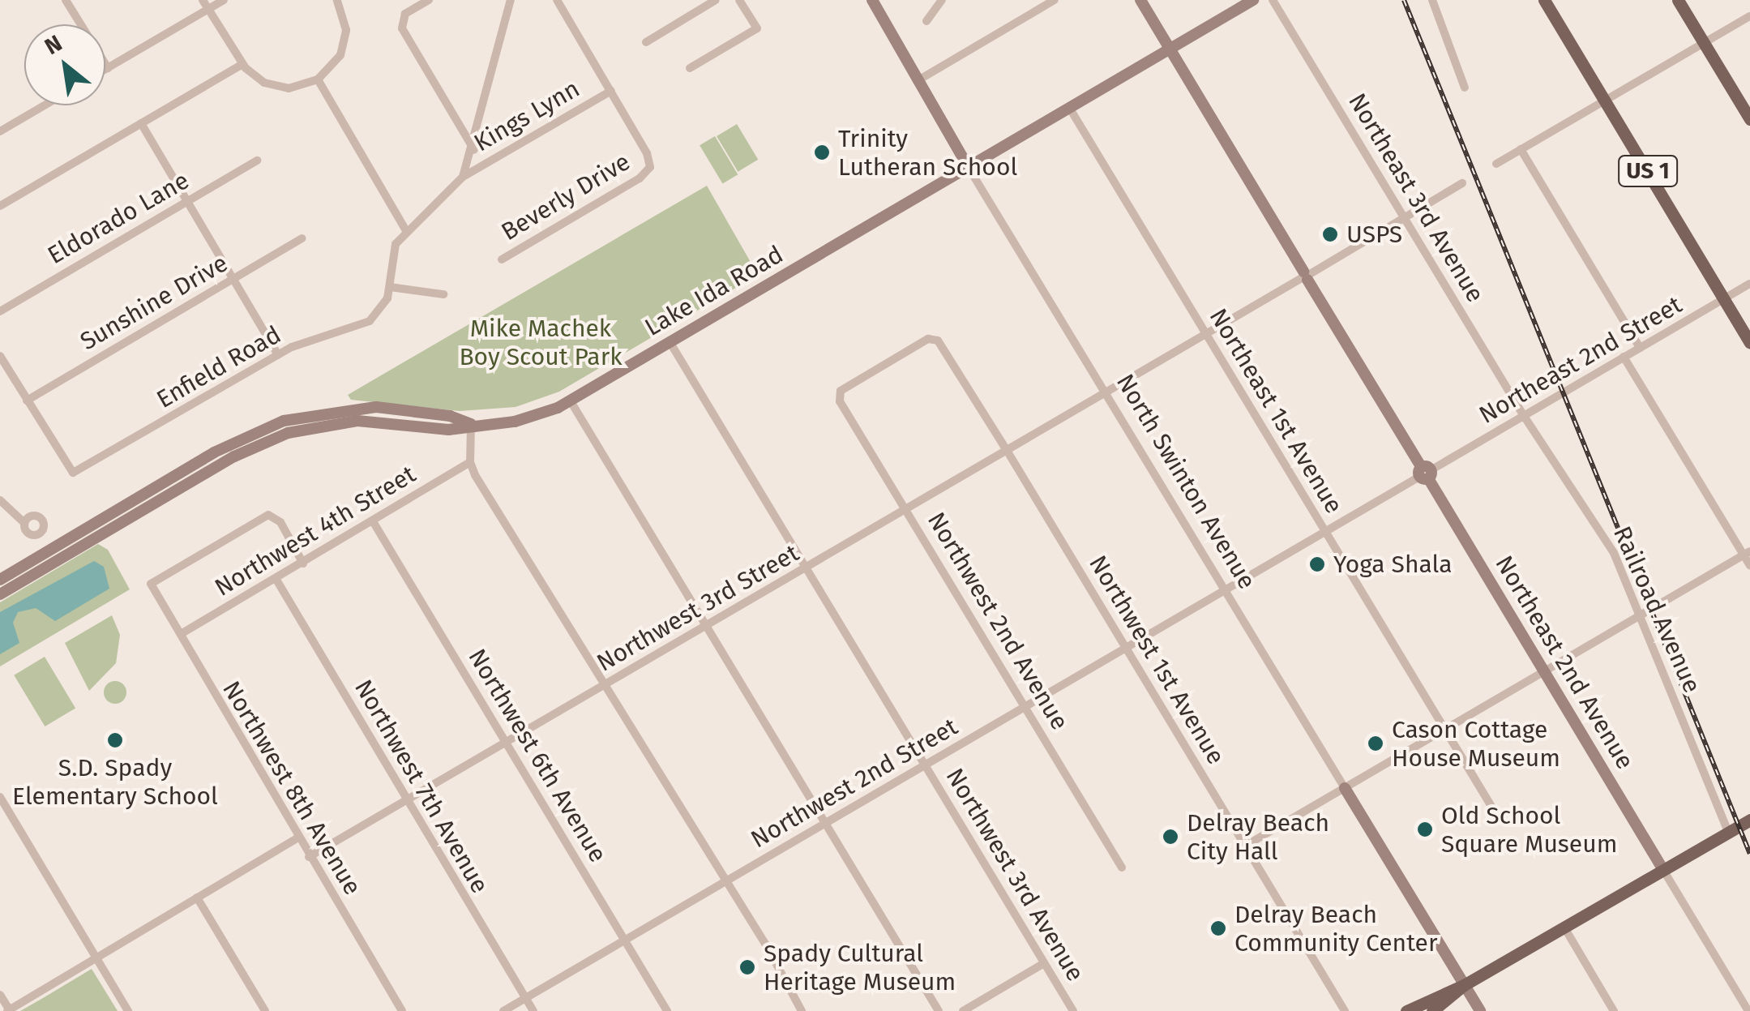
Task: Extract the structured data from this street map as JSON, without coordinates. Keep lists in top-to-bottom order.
{
  "streets": {
    "main road": ["US 1"],
    "street": [
      "Kings Lynn",
      "Beverly Drive",
      "Northeast 3rd Avenue",
      "Eldorado Lane",
      "Lake Ida Road",
      "Sunshine Drive",
      "Northeast 2nd Street",
      "Enfield Road",
      "Northeast 1st Avenue",
      "North Swinton Avenue",
      "Northwest 4th Street",
      "Northwest 3rd Street",
      "Railroad Avenue",
      "Northwest 2nd Avenue",
      "Northwest 1st Avenue",
      "Northeast 2nd Avenue",
      "Northwest 6th Avenue",
      "Northwest 2nd Street",
      "Northwest 7th Avenue",
      "Northwest 8th Avenue",
      "Northwest 3rd Avenue"
    ]
  },
  "crossings": [
    ["Kings Lynn", "Beverly Drive"],
    ["Kings Lynn", "Enfield Road"],
    ["US 1", "Northeast 2nd Street"],
    ["Northeast 3rd Avenue", "Northeast 2nd Street"],
    ["Northeast 3rd Avenue", "Northwest 3rd Street"],
    ["Northeast 3rd Avenue", "Railroad Avenue"],
    ["Lake Ida Road", "Northeast 1st Avenue"],
    ["Lake Ida Road", "North Swinton Avenue"],
    ["Lake Ida Road", "Northeast 2nd Avenue"],
    ["Lake Ida Road", "Northwest 3rd Avenue"],
    ["Sunshine Drive", "Enfield Road"],
    ["Northeast 2nd Street", "Northeast 1st Avenue"],
    ["Northeast 2nd Street", "North Swinton Avenue"],
    ["Northeast 2nd Street", "Railroad Avenue"],
    ["Northeast 2nd Street", "Northeast 2nd Avenue"],
    ["Northeast 2nd Street", "Northwest 2nd Street"],
    ["Northeast 1st Avenue", "Northwest 3rd Street"],
    ["North Swinton Avenue", "Northwest 3rd Street"],
    ["North Swinton Avenue", "Northwest 2nd Street"],
    ["Northwest 4th Street", "Northwest 6th Avenue"],
    ["Northwest 4th Street", "Northwest 7th Avenue"],
    ["Northwest 4th Street", "Northwest 8th Avenue"],
    ["Northwest 3rd Street", "Northwest 2nd Avenue"],
    ["Northwest 3rd Street", "Northwest 1st Avenue"],
    ["Northwest 3rd Street", "Northeast 2nd Avenue"],
    ["Northwest 3rd Street", "Northwest 6th Avenue"],
    ["Northwest 3rd Street", "Northwest 7th Avenue"],
    ["Northwest 3rd Street", "Northwest 8th Avenue"],
    ["Northwest 3rd Street", "Northwest 3rd Avenue"],
    ["Northwest 2nd Avenue", "Northwest 1st Avenue"],
    ["Northwest 2nd Avenue", "Northwest 2nd Street"],
    ["Northwest 1st Avenue", "Northwest 2nd Street"],
    ["Northwest 6th Avenue", "Northwest 2nd Street"],
    ["Northwest 2nd Street", "Northwest 7th Avenue"],
    ["Northwest 2nd Street", "Northwest 3rd Avenue"]
  ],
  "parks": ["Mike Machek Boy Scout Park"],
  "places": [
    "Trinity Lutheran School",
    "USPS",
    "Yoga Shala",
    "S.D. Spady Elementary School",
    "Cason Cottage House Museum",
    "Old School Square Museum",
    "Delray Beach City Hall",
    "Delray Beach Community Center",
    "Spady Cultural Heritage Museum"
  ],
  "north": "top left"
}
